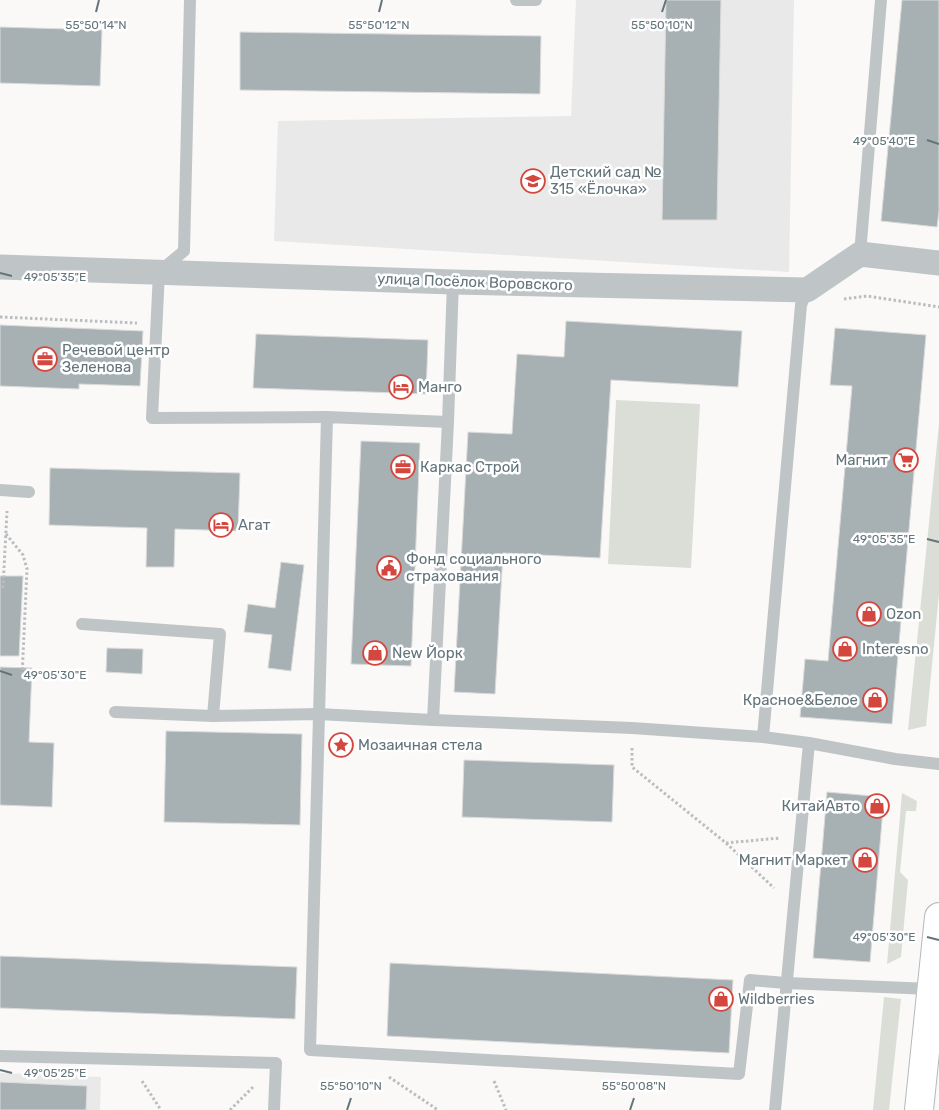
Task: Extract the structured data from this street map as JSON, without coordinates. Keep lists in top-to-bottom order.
{
  "streets": {
    "street": ["улица Посёлок Воровского"]
  },
  "places": {
    "school or university": ["Детский сад № 315 «Ёлочка»"],
    "office": ["Речевой центр Зеленова", "Каркас Строй"],
    "hotel": ["Манго", "Агат"],
    "supermarket": ["Магнит"],
    "public building": ["Фонд социального страхования"],
    "shop": [
      "Ozon",
      "Interesno",
      "New Йорк",
      "Красное&Белое",
      "КитайАвто",
      "Магнит Маркет",
      "Wildberries"
    ],
    "place": ["Мозаичная стела"]
  },
  "coordinates": [
    "55°50'14\"N",
    "55°50'12\"N",
    "55°50'10\"N",
    "49°05'40\"E",
    "49°05'35\"E",
    "49°05'30\"E",
    "49°05'25\"E",
    "55°50'08\"N"
  ]
}
